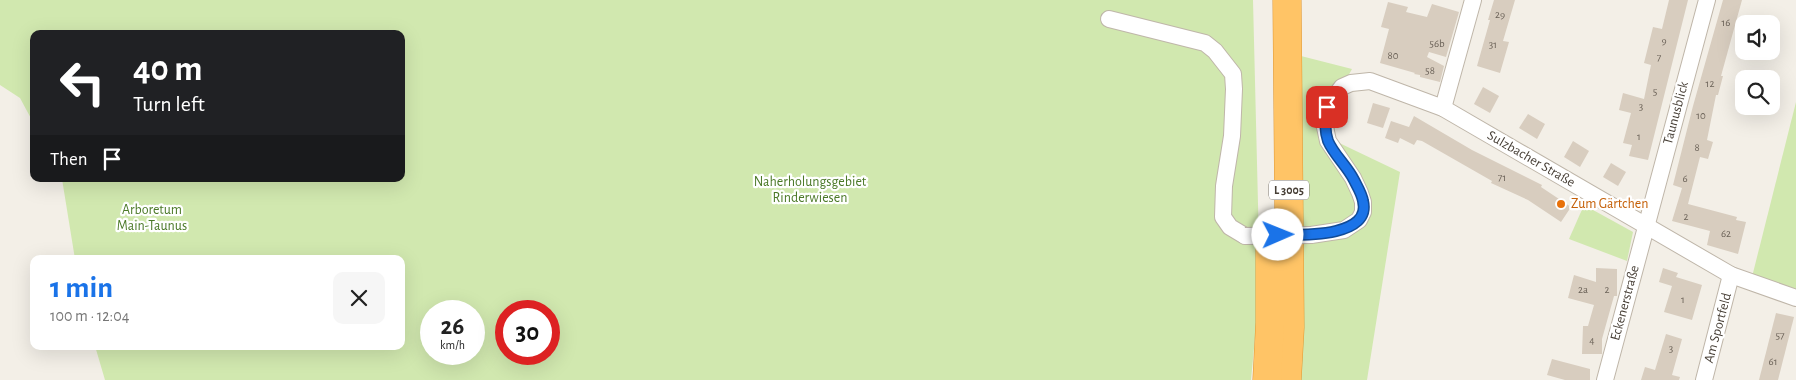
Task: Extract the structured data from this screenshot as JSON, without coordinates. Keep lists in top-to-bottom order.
{
  "streets": {
    "highway": ["L 3005"],
    "street": [
      "Taunusblick",
      "Sulzbacher Straße",
      "Eckenerstraße",
      "Am Sportfeld"
    ]
  },
  "crossings": [
    ["Taunusblick", "Sulzbacher Straße"],
    ["Taunusblick", "Eckenerstraße"],
    ["Sulzbacher Straße", "Eckenerstraße"],
    ["Sulzbacher Straße", "Am Sportfeld"]
  ],
  "parks": ["Naherholungsgebiet Rinderwiesen", "Arboretum Main-Taunus"],
  "places": ["Zum Gärtchen"],
  "house_numbers": [
    "29",
    "16",
    "9",
    "56b",
    "31",
    "80",
    "7",
    "58",
    "12",
    "5",
    "3",
    "10",
    "1",
    "8",
    "71",
    "6",
    "2",
    "62",
    "2a",
    "2",
    "1",
    "57",
    "4",
    "3",
    "61"
  ],
  "page": {
    "turn": ["40 m", "Turn left"],
    "then": "Then",
    "heading": ["1 min", "100 m · 12:04"],
    "speed": "26 km/h",
    "limit": "30"
  }
}
